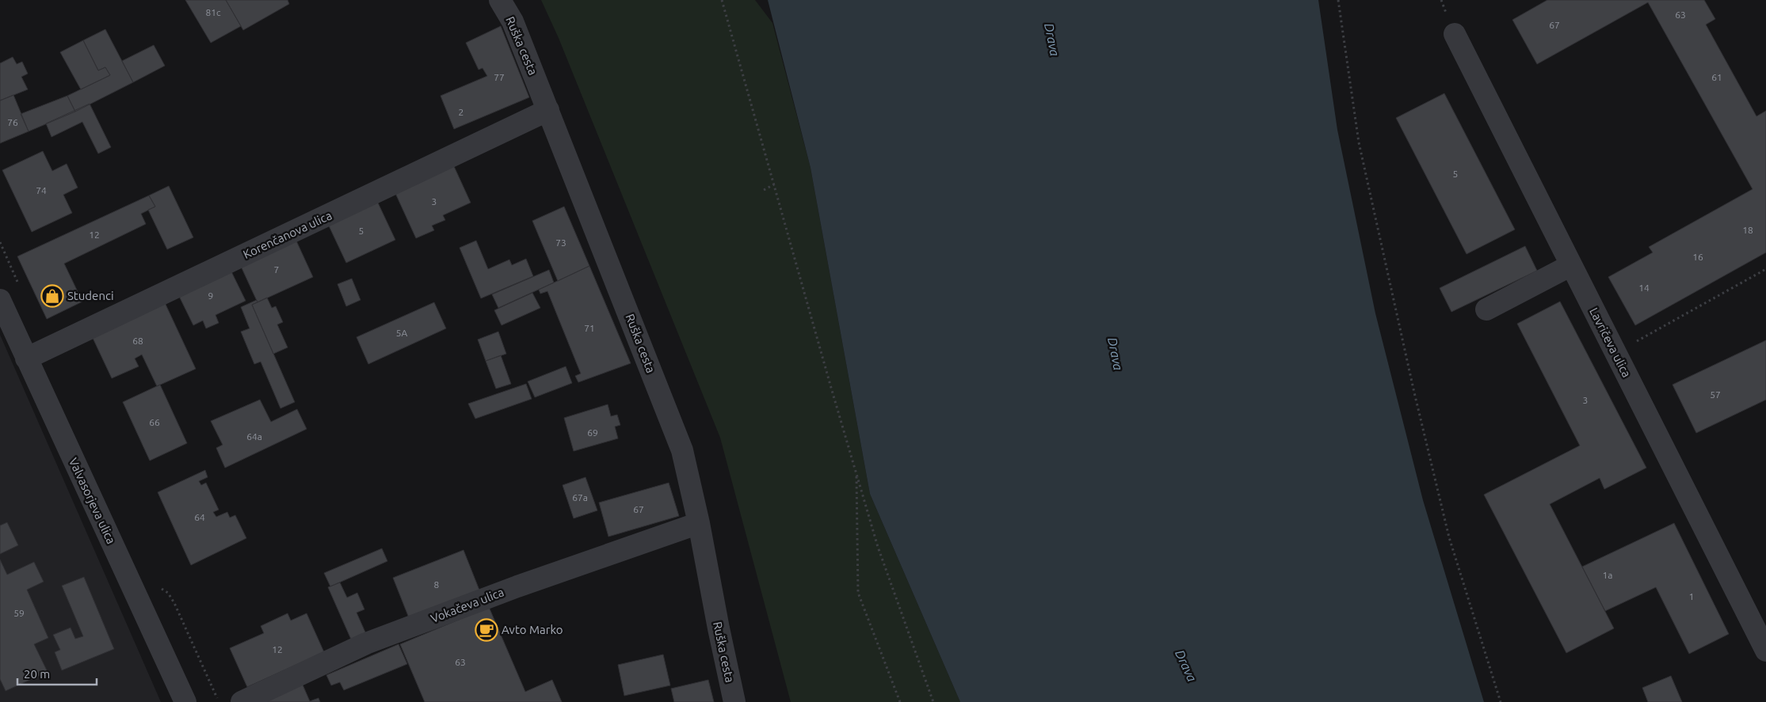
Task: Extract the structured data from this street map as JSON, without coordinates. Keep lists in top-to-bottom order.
{
  "streets": {
    "street": [
      "Ruška cesta",
      "Korenčanova ulica",
      "Lavričeva ulica",
      "Valvasorjeva ulica",
      "Vokačeva ulica"
    ]
  },
  "crossings": [
    ["Ruška cesta", "Korenčanova ulica"],
    ["Ruška cesta", "Vokačeva ulica"],
    ["Korenčanova ulica", "Valvasorjeva ulica"]
  ],
  "water": ["Drava"],
  "places": {
    "shop": ["Studenci"],
    "cafe": ["Avto Marko"]
  },
  "house_numbers": [
    "81c",
    "63",
    "67",
    "77",
    "61",
    "2",
    "76",
    "5",
    "74",
    "3",
    "18",
    "5",
    "12",
    "73",
    "16",
    "7",
    "14",
    "9",
    "71",
    "5A",
    "68",
    "57",
    "3",
    "66",
    "69",
    "64a",
    "67a",
    "67",
    "64",
    "1a",
    "8",
    "1",
    "59",
    "12",
    "63"
  ],
  "scale_bar": "20 m"
}
